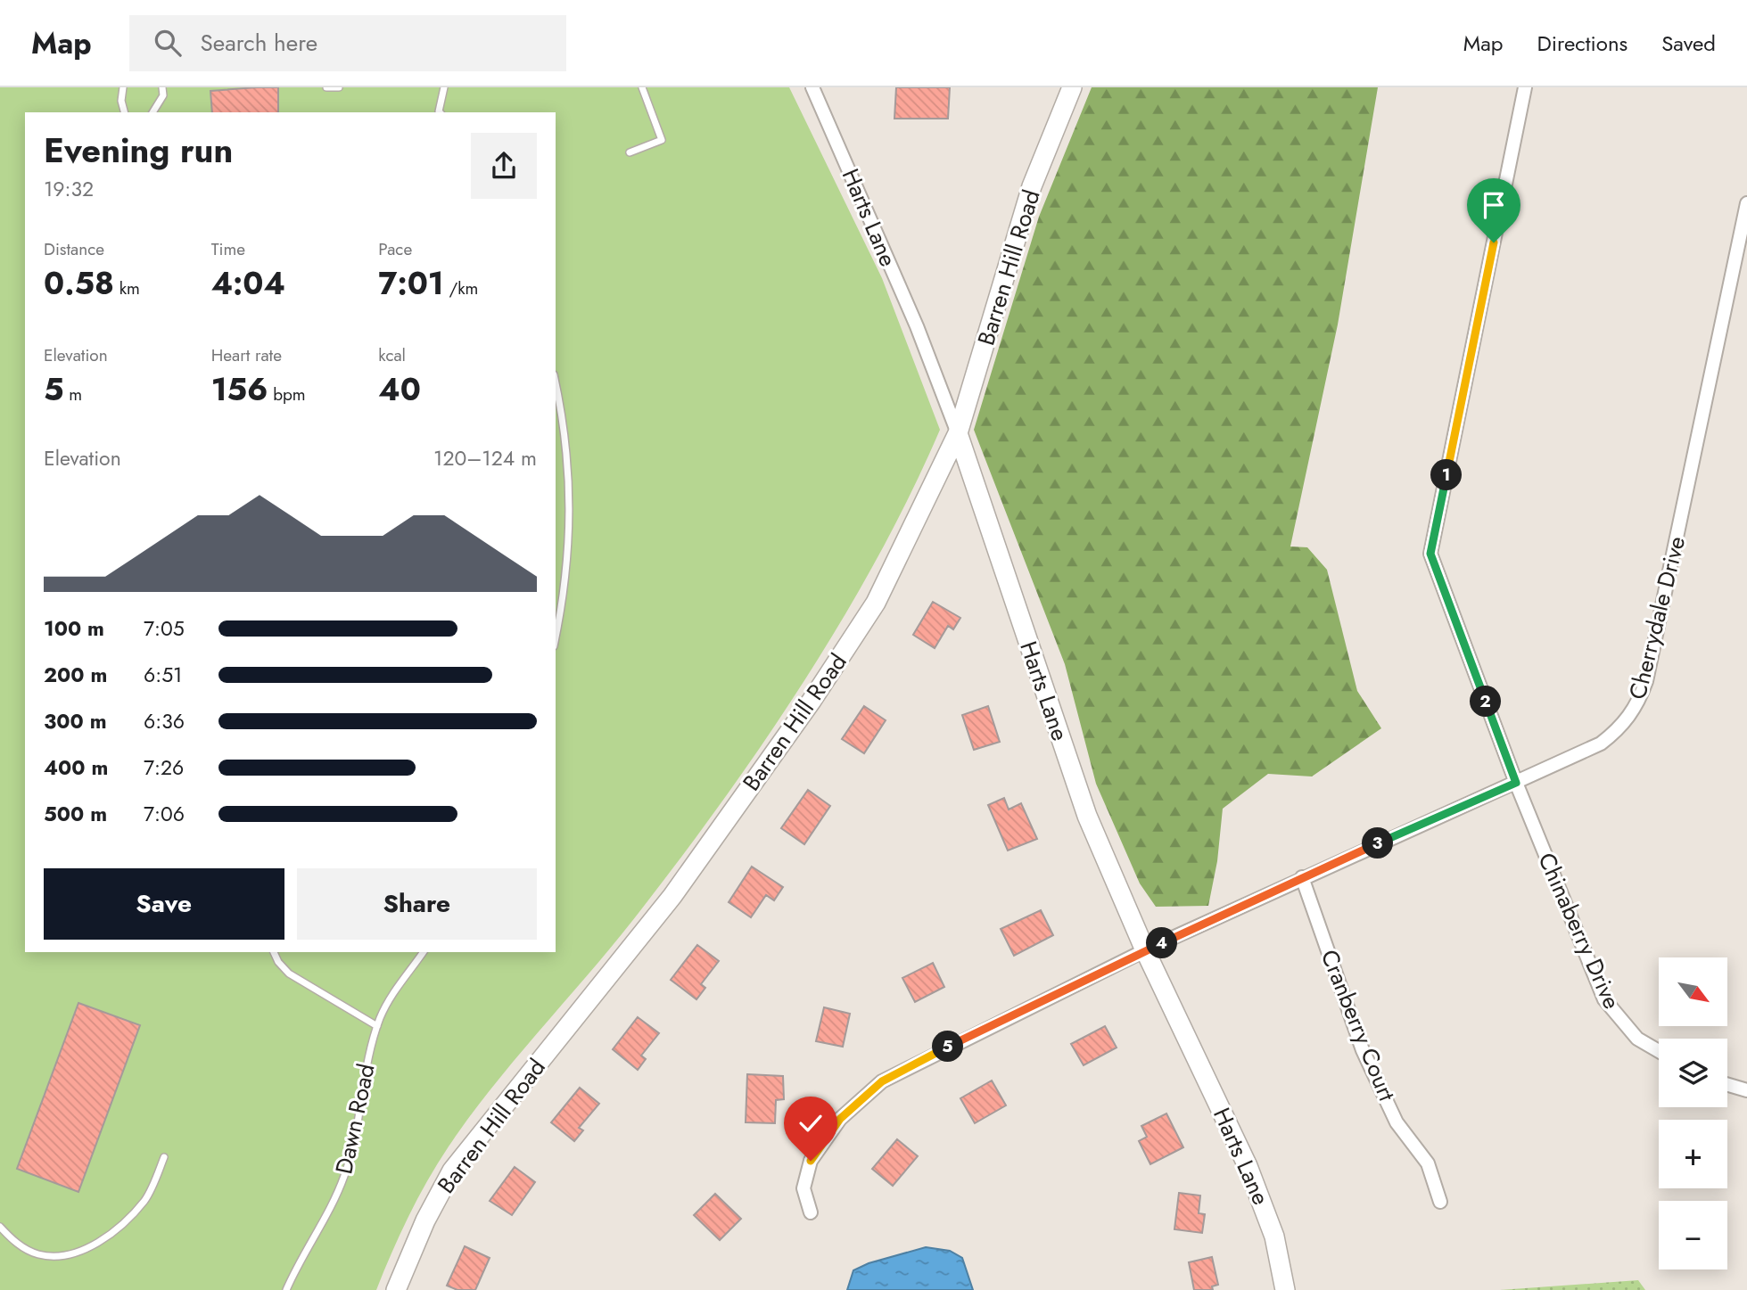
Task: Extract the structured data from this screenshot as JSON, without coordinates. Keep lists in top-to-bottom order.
{
  "streets": {
    "street": [
      "Harts Lane",
      "Barren Hill Road",
      "Cherrydale Drive",
      "Chinaberry Drive",
      "Cranberry Court"
    ],
    "lane": ["Dawn Road"]
  },
  "crossings": [
    ["Harts Lane", "Barren Hill Road"],
    ["Harts Lane", "Cherrydale Drive"],
    ["Cherrydale Drive", "Chinaberry Drive"],
    ["Cherrydale Drive", "Cranberry Court"]
  ],
  "north": "bottom right",
  "page": {
    "header": "Map",
    "search": "Search here",
    "nav": ["Map", "Directions", "Saved"],
    "heading": ["Evening run", "19:32"],
    "stats": [
      ["Distance", "0.58 km"],
      ["Time", "4:04"],
      ["Pace", "7:01 /km"],
      ["Elevation", "5 m"],
      ["Heart rate", "156 bpm"],
      ["kcal", "40"]
    ],
    "chart": ["Elevation", "120–124 m"],
    "pins": [
      "1",
      "2",
      "3",
      "4",
      "5"
    ],
    "list": [
      {
        "name": "100 m",
        "note": "7:05"
      },
      {
        "name": "200 m",
        "note": "6:51"
      },
      {
        "name": "300 m",
        "note": "6:36"
      },
      {
        "name": "400 m",
        "note": "7:26"
      },
      {
        "name": "500 m",
        "note": "7:06"
      }
    ],
    "buttons": ["Save", "Share"],
    "map_buttons": ["+", "−"]
  }
}
